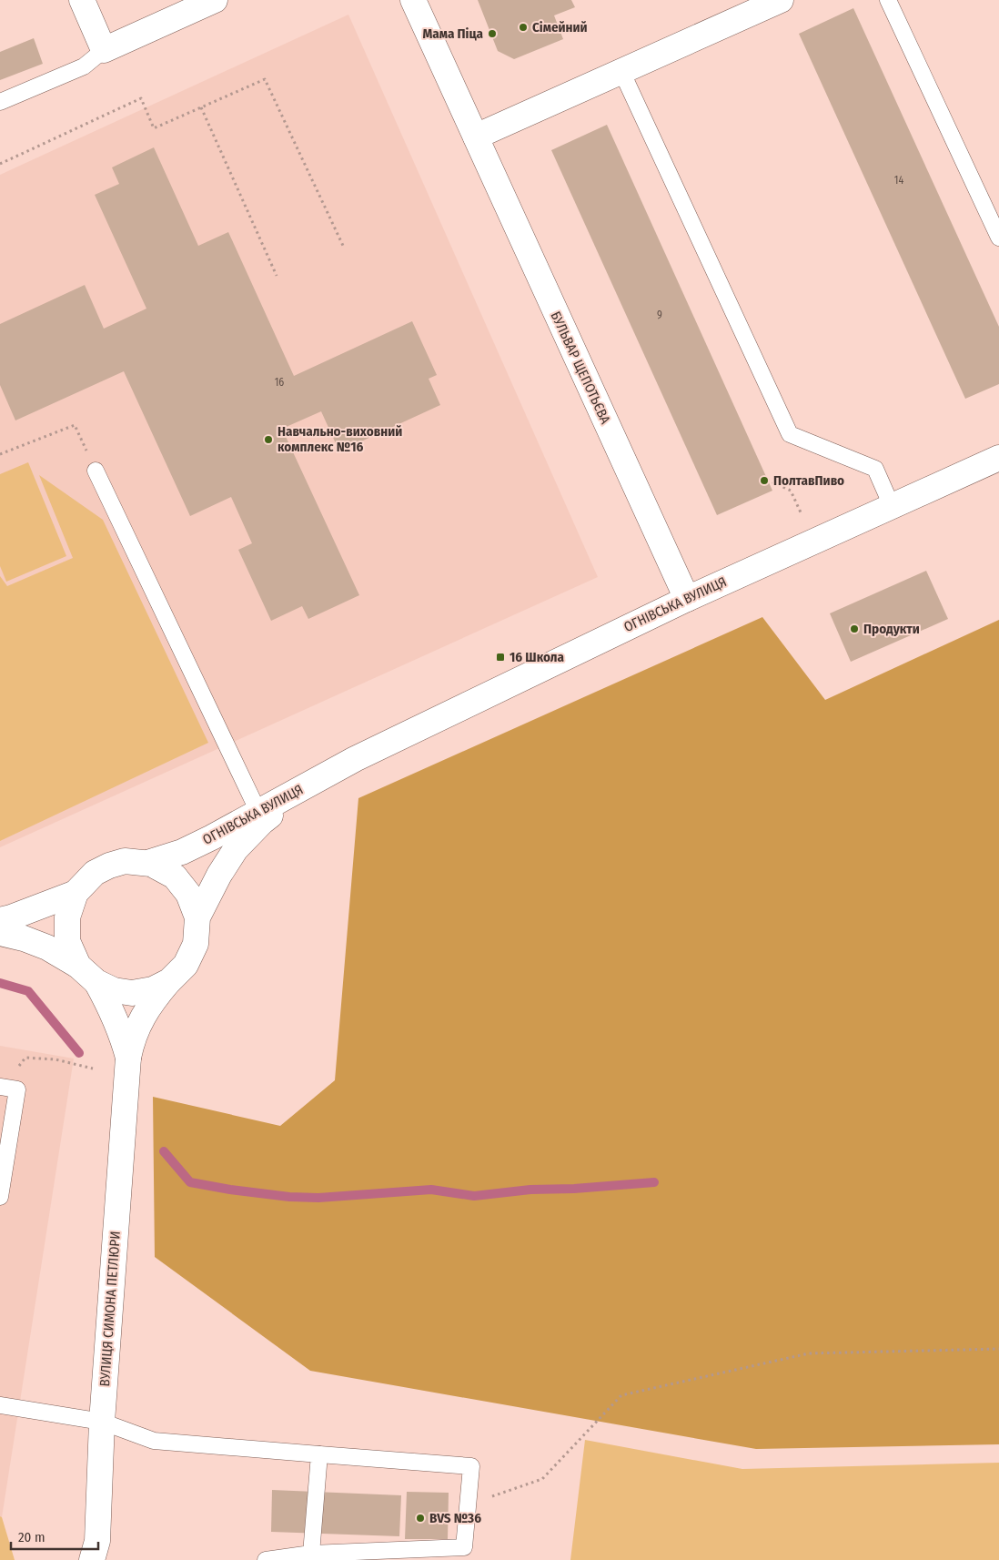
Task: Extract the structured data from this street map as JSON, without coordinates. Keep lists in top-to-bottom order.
{
  "streets": {
    "street": ["БУЛЬВАР ЩЕПОТЬЄВА", "ОГНІВСЬКА ВУЛИЦЯ", "ВУЛИЦЯ СИМОНА ПЕТЛЮРИ"]
  },
  "crossings": [
    ["БУЛЬВАР ЩЕПОТЬЄВА", "ОГНІВСЬКА ВУЛИЦЯ"],
    ["ОГНІВСЬКА ВУЛИЦЯ", "ВУЛИЦЯ СИМОНА ПЕТЛЮРИ"]
  ],
  "places": {
    "other": [
      "Сімейний",
      "Мама Піца",
      "Навчально-виховний комплекс №16",
      "ПолтавПиво",
      "Продукти",
      "BVS №36"
    ],
    "transit": ["16 Школа"]
  },
  "house_numbers": ["14", "9", "16"],
  "scale_bar": "20 m"
}
